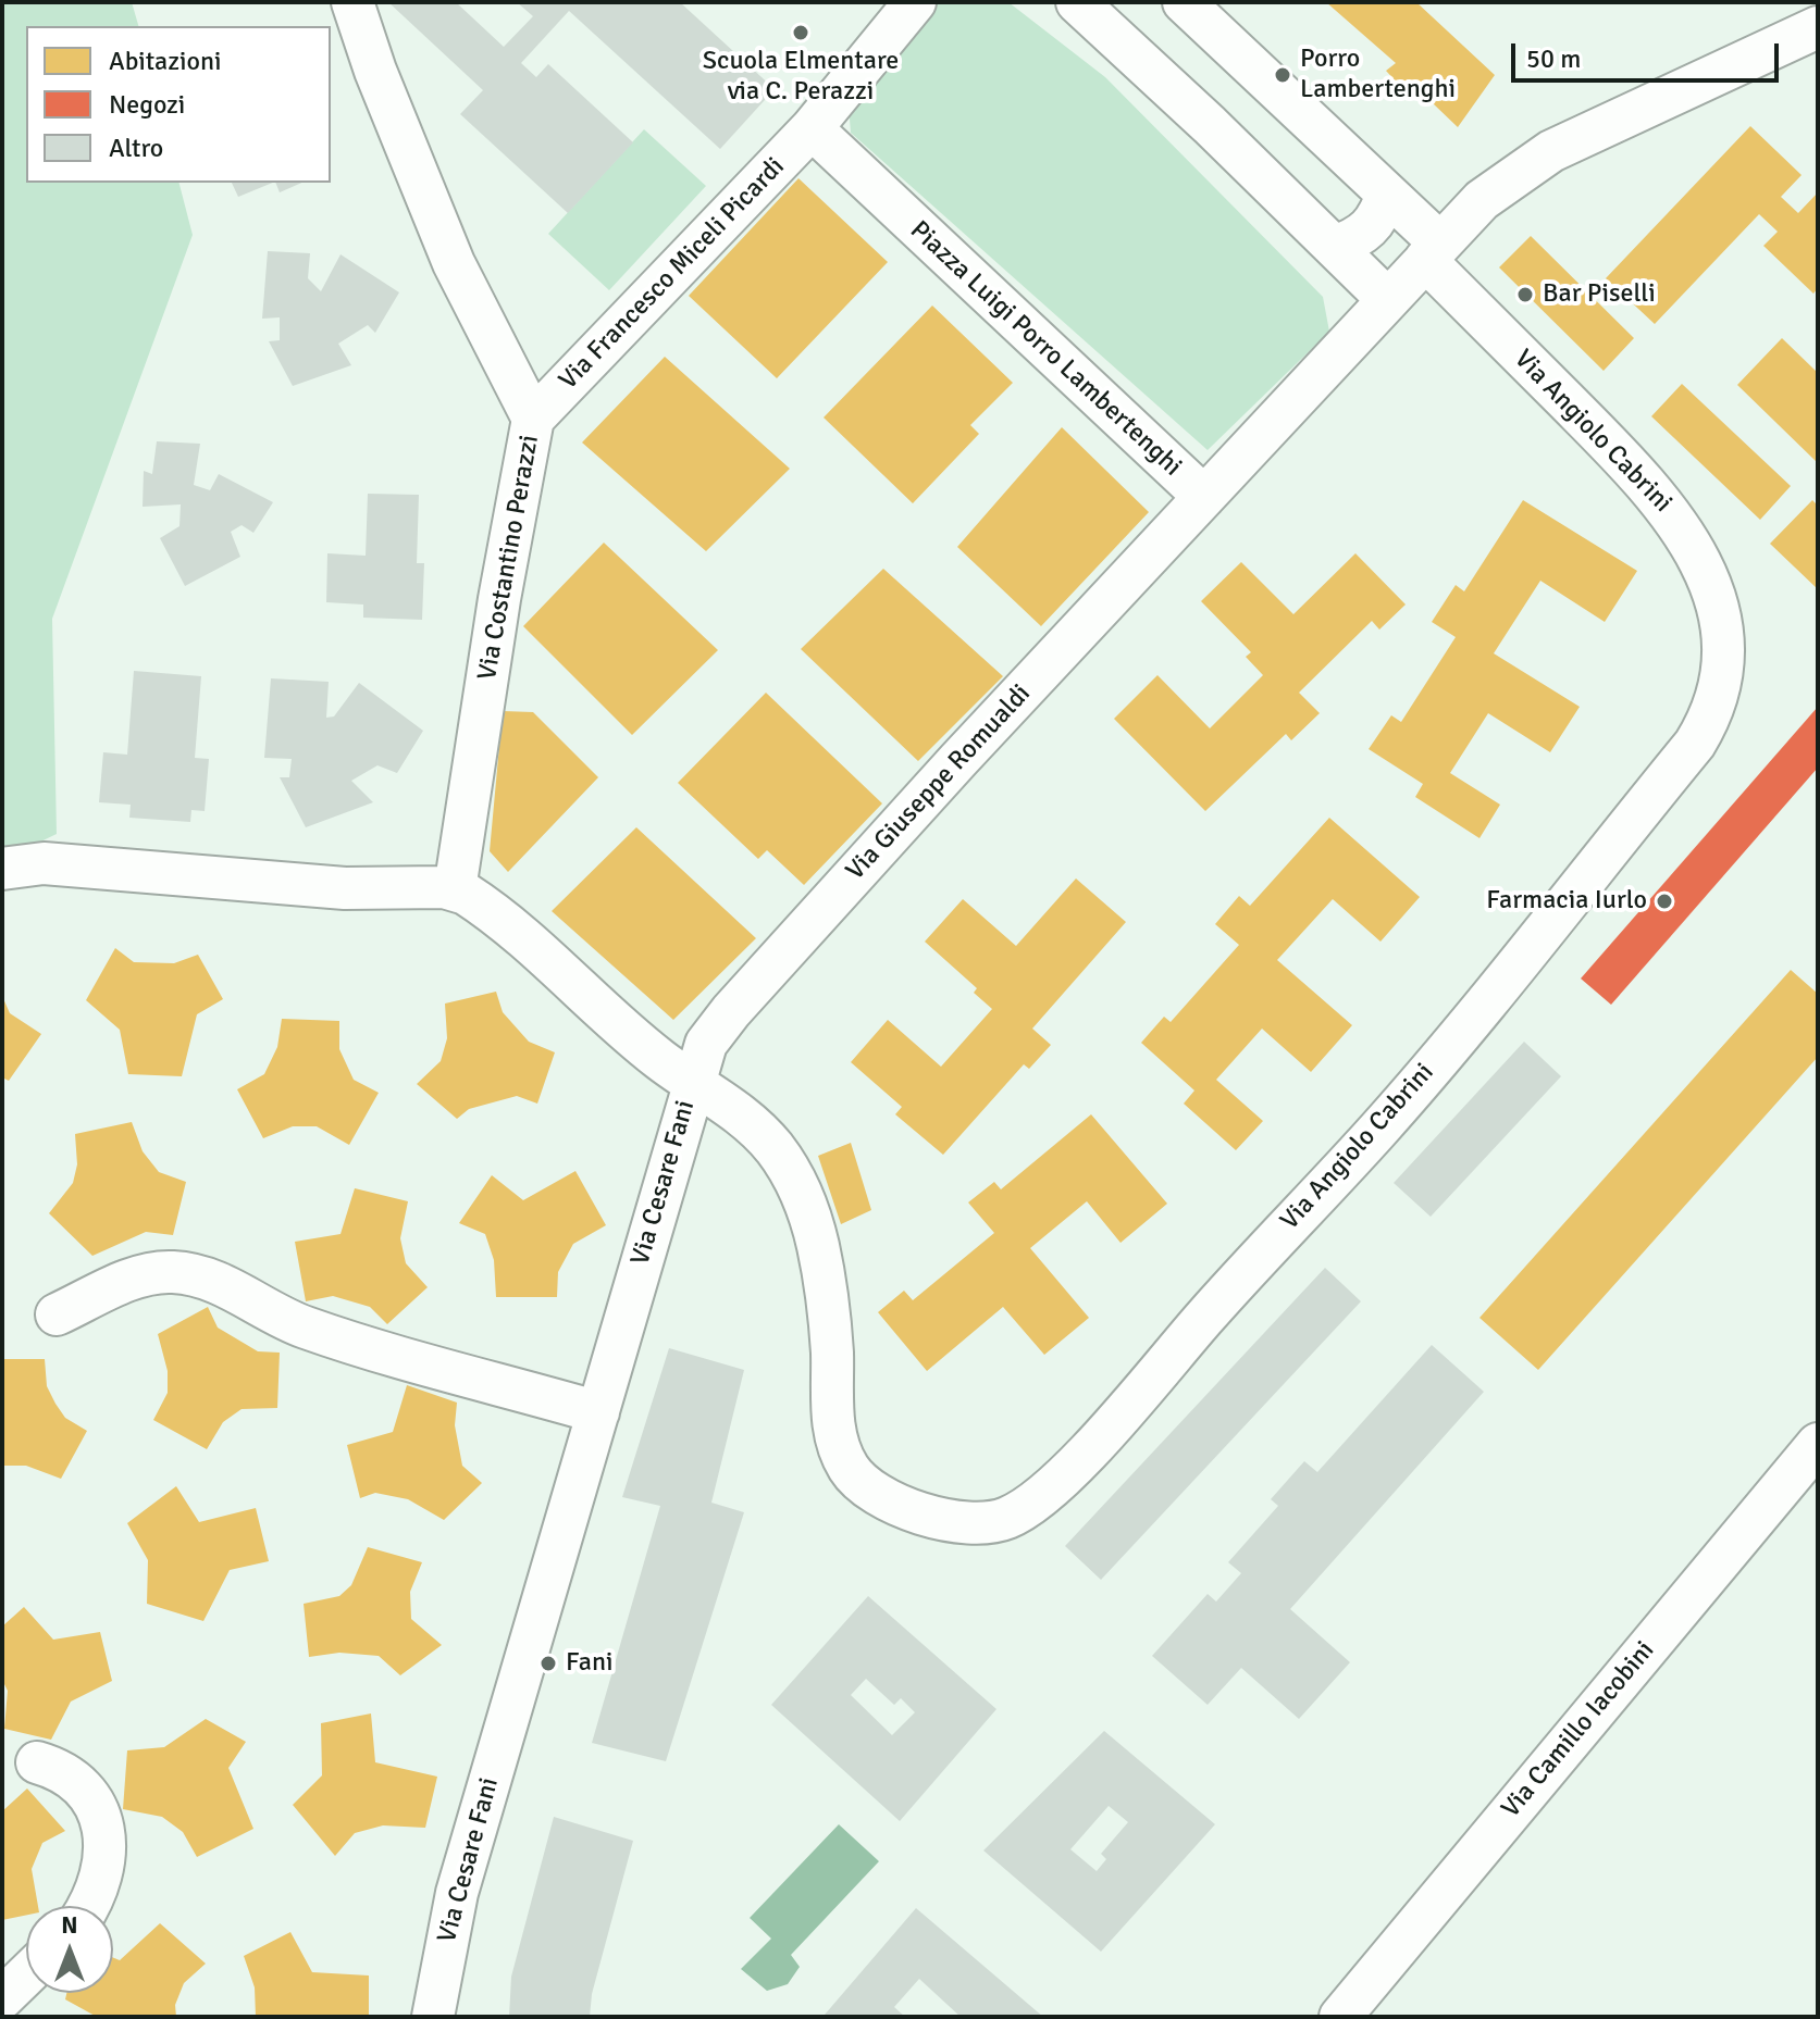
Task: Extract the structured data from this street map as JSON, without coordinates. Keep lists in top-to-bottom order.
{
  "streets": {
    "street": [
      "Via Francesco Miceli Picardi",
      "Piazza Luigi Porro Lambertenghi",
      "Via Angiolo Cabrini",
      "Via Costantino Perazzi",
      "Via Giuseppe Romualdi",
      "Via Cesare Fani",
      "Via Camillo Iacobini"
    ]
  },
  "crossings": [
    ["Via Francesco Miceli Picardi", "Piazza Luigi Porro Lambertenghi"],
    ["Via Francesco Miceli Picardi", "Via Costantino Perazzi"],
    ["Piazza Luigi Porro Lambertenghi", "Via Angiolo Cabrini"],
    ["Piazza Luigi Porro Lambertenghi", "Via Giuseppe Romualdi"],
    ["Via Angiolo Cabrini", "Via Giuseppe Romualdi"],
    ["Via Angiolo Cabrini", "Via Cesare Fani"],
    ["Via Costantino Perazzi", "Via Cesare Fani"],
    ["Via Giuseppe Romualdi", "Via Cesare Fani"]
  ],
  "places": [
    "Scuola Elmentare via C. Perazzi",
    "Porro Lambertenghi",
    "Bar Piselli",
    "Farmacia Iurlo",
    "Fani"
  ],
  "legend": ["Abitazioni", "Negozi", "Altro"],
  "scale_bar": "50 m",
  "north": "top"
}
